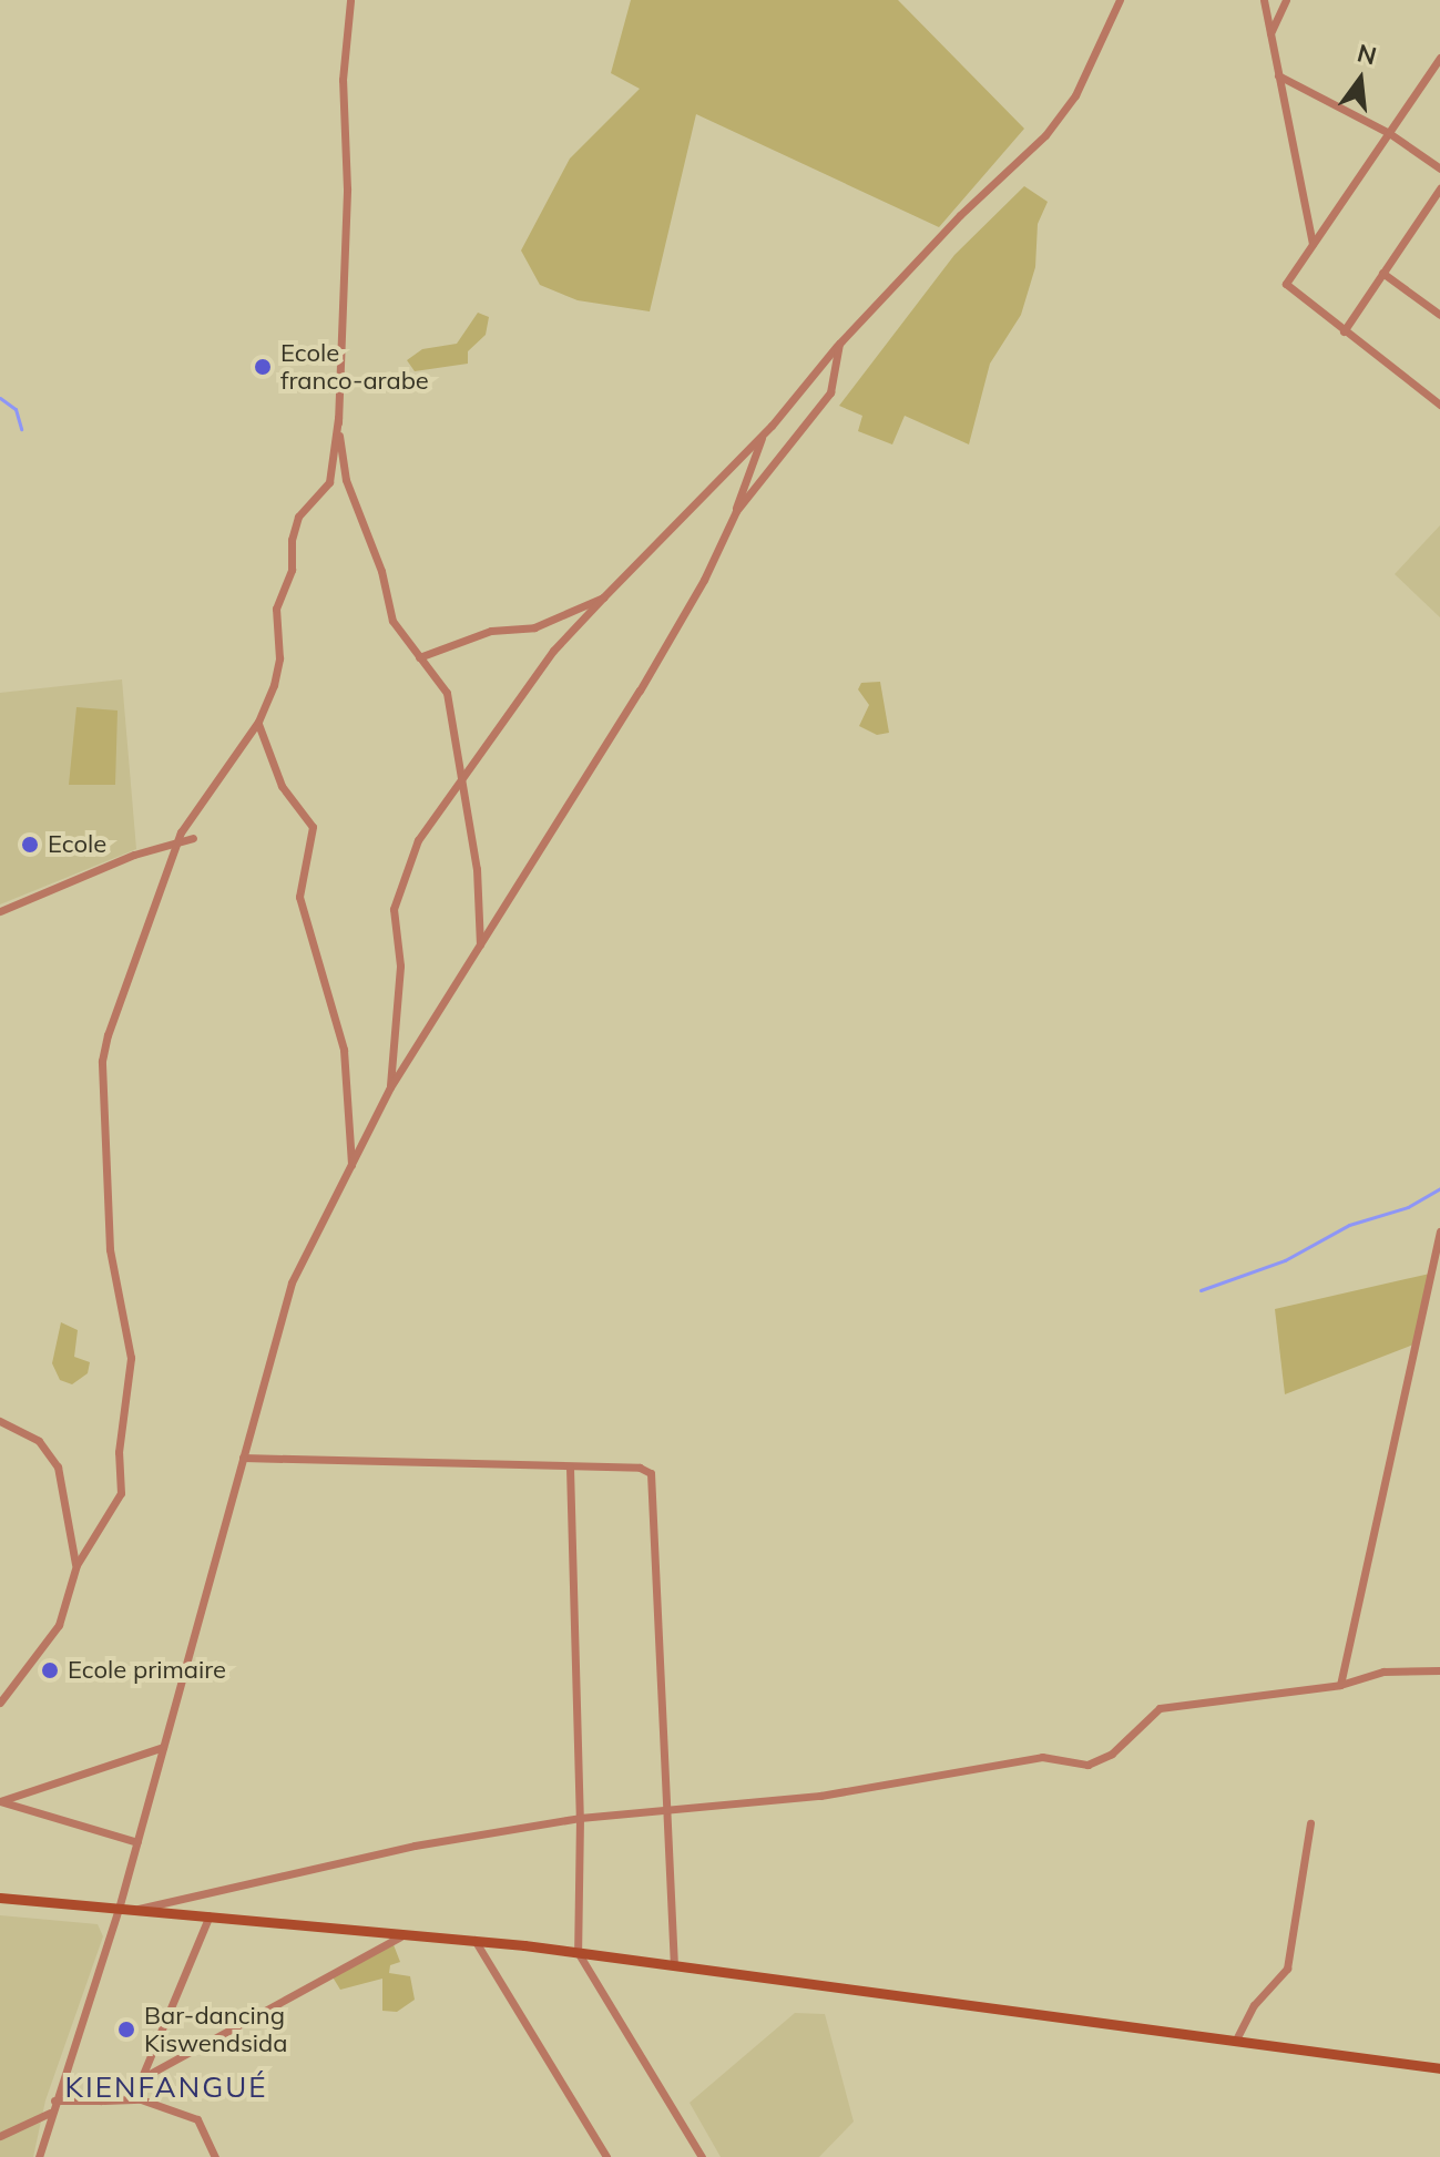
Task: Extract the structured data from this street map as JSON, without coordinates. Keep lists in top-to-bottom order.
{
  "districts": ["KIENFANGUÉ"],
  "places": [
    "Ecole franco-arabe",
    "Ecole",
    "Ecole primaire",
    "Bar-dancing Kiswendsida"
  ],
  "north": "top"
}
